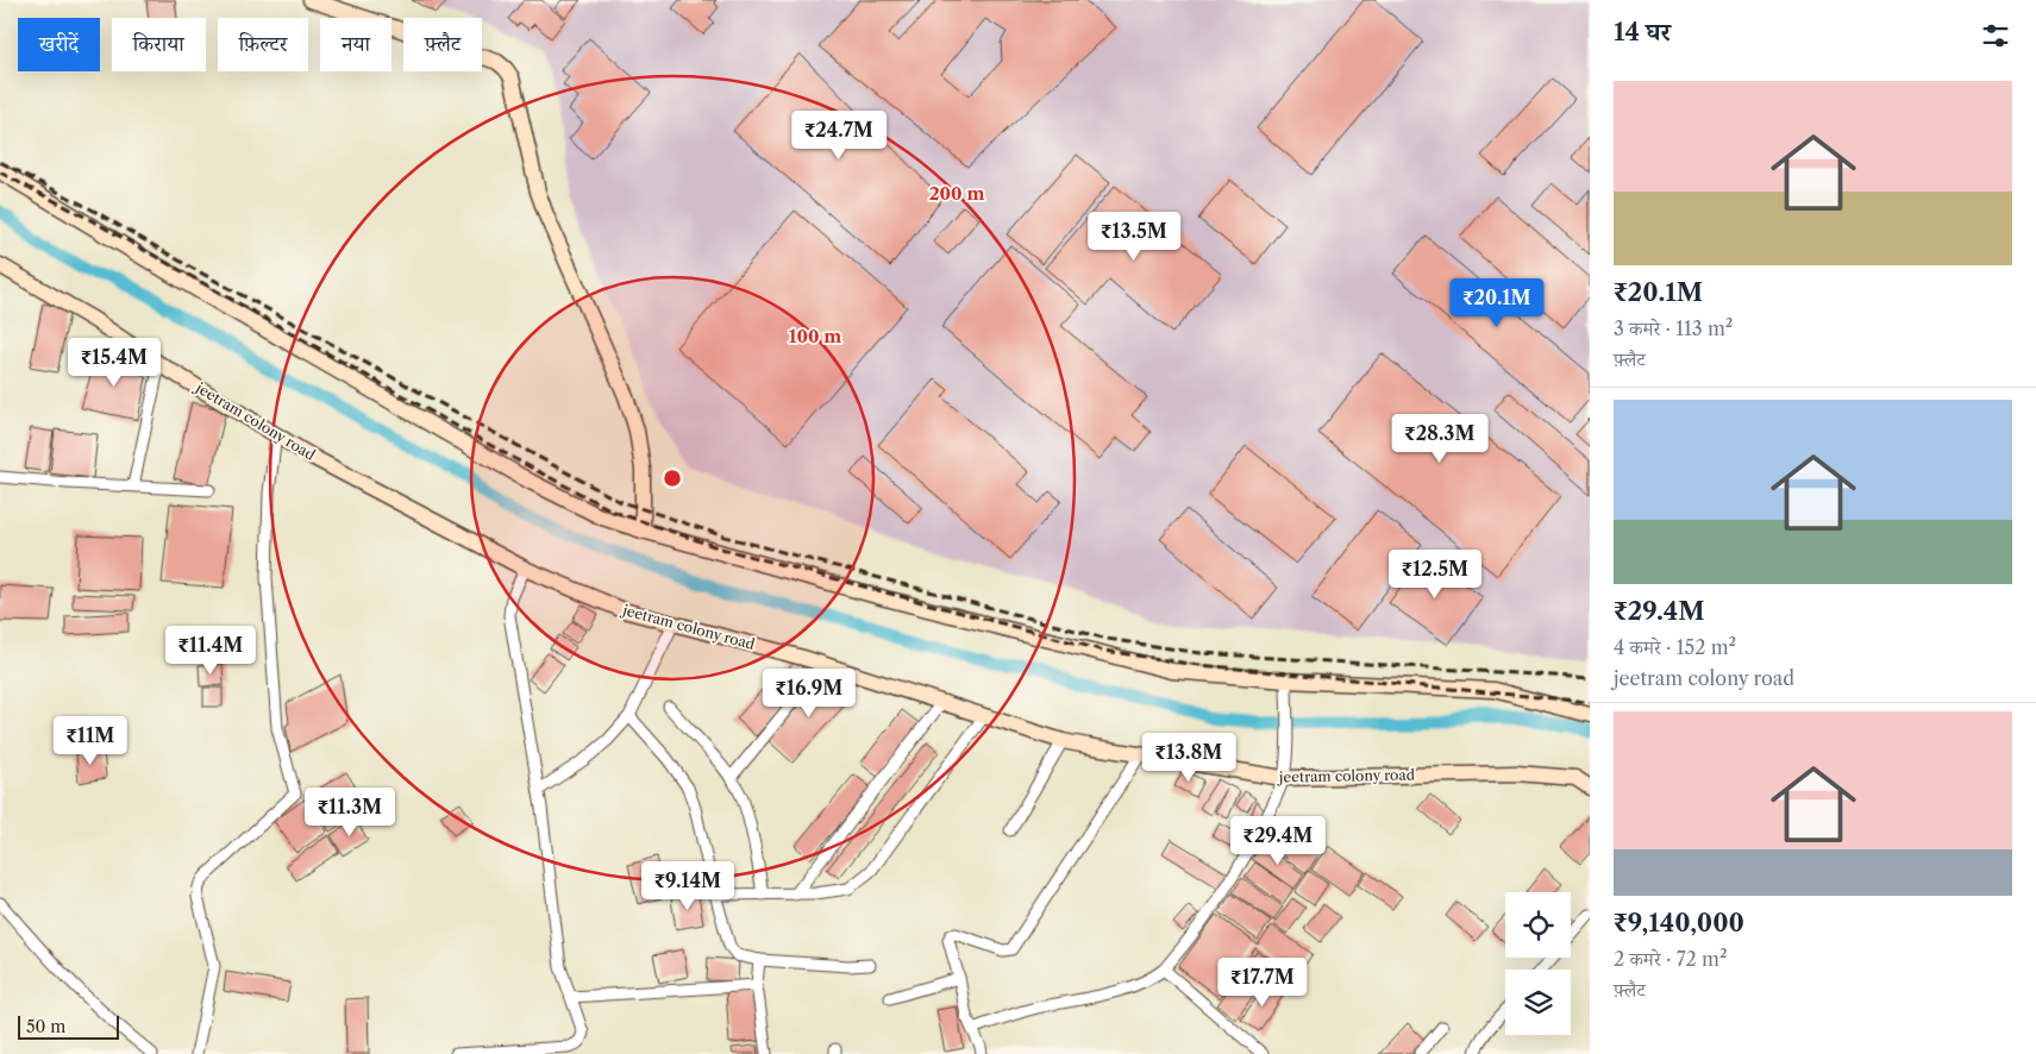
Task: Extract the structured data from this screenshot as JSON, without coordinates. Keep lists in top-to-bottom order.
{
  "streets": {
    "street": ["jeetram colony road"]
  },
  "scale_bar": "50 m",
  "page": {
    "heading": "14 घर",
    "chip": [
      "खरीदें",
      "किराया",
      "फ़िल्टर",
      "नया",
      "फ़्लैट"
    ],
    "list": [
      {
        "name": "₹20.1M",
        "note": "3 कमरे · 113 m² · फ़्लैट"
      },
      {
        "name": "₹29.4M",
        "note": "4 कमरे · 152 m² · jeetram colony road"
      },
      {
        "name": "₹9,140,000",
        "note": "2 कमरे · 72 m² · फ़्लैट"
      }
    ],
    "price": [
      "₹24.7M",
      "₹13.5M",
      "₹20.1M",
      "₹15.4M",
      "₹28.3M",
      "₹12.5M",
      "₹11.4M",
      "₹16.9M",
      "₹11M",
      "₹13.8M",
      "₹11.3M",
      "₹29.4M",
      "₹9.14M",
      "₹17.7M"
    ],
    "scale": "50 m"
  },
  "rings": ["200 m", "100 m"]
}
